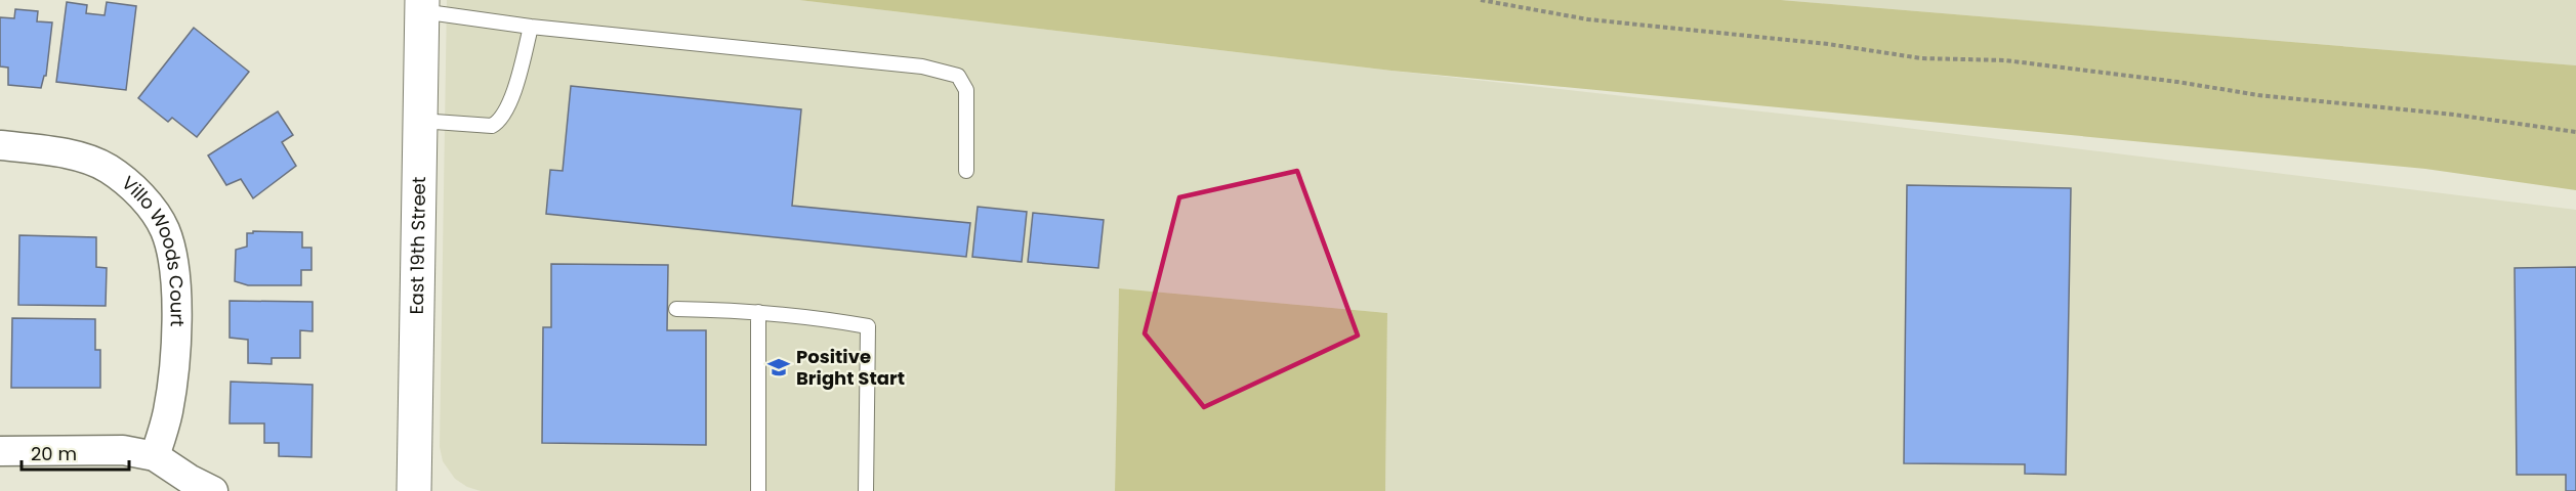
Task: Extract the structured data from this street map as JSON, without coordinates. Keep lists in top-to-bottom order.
{
  "streets": {
    "main road": ["East 19th Street"],
    "street": ["Villo Woods Court"]
  },
  "places": {
    "school or university": ["Positive Bright Start"]
  },
  "scale_bar": "20 m"
}
